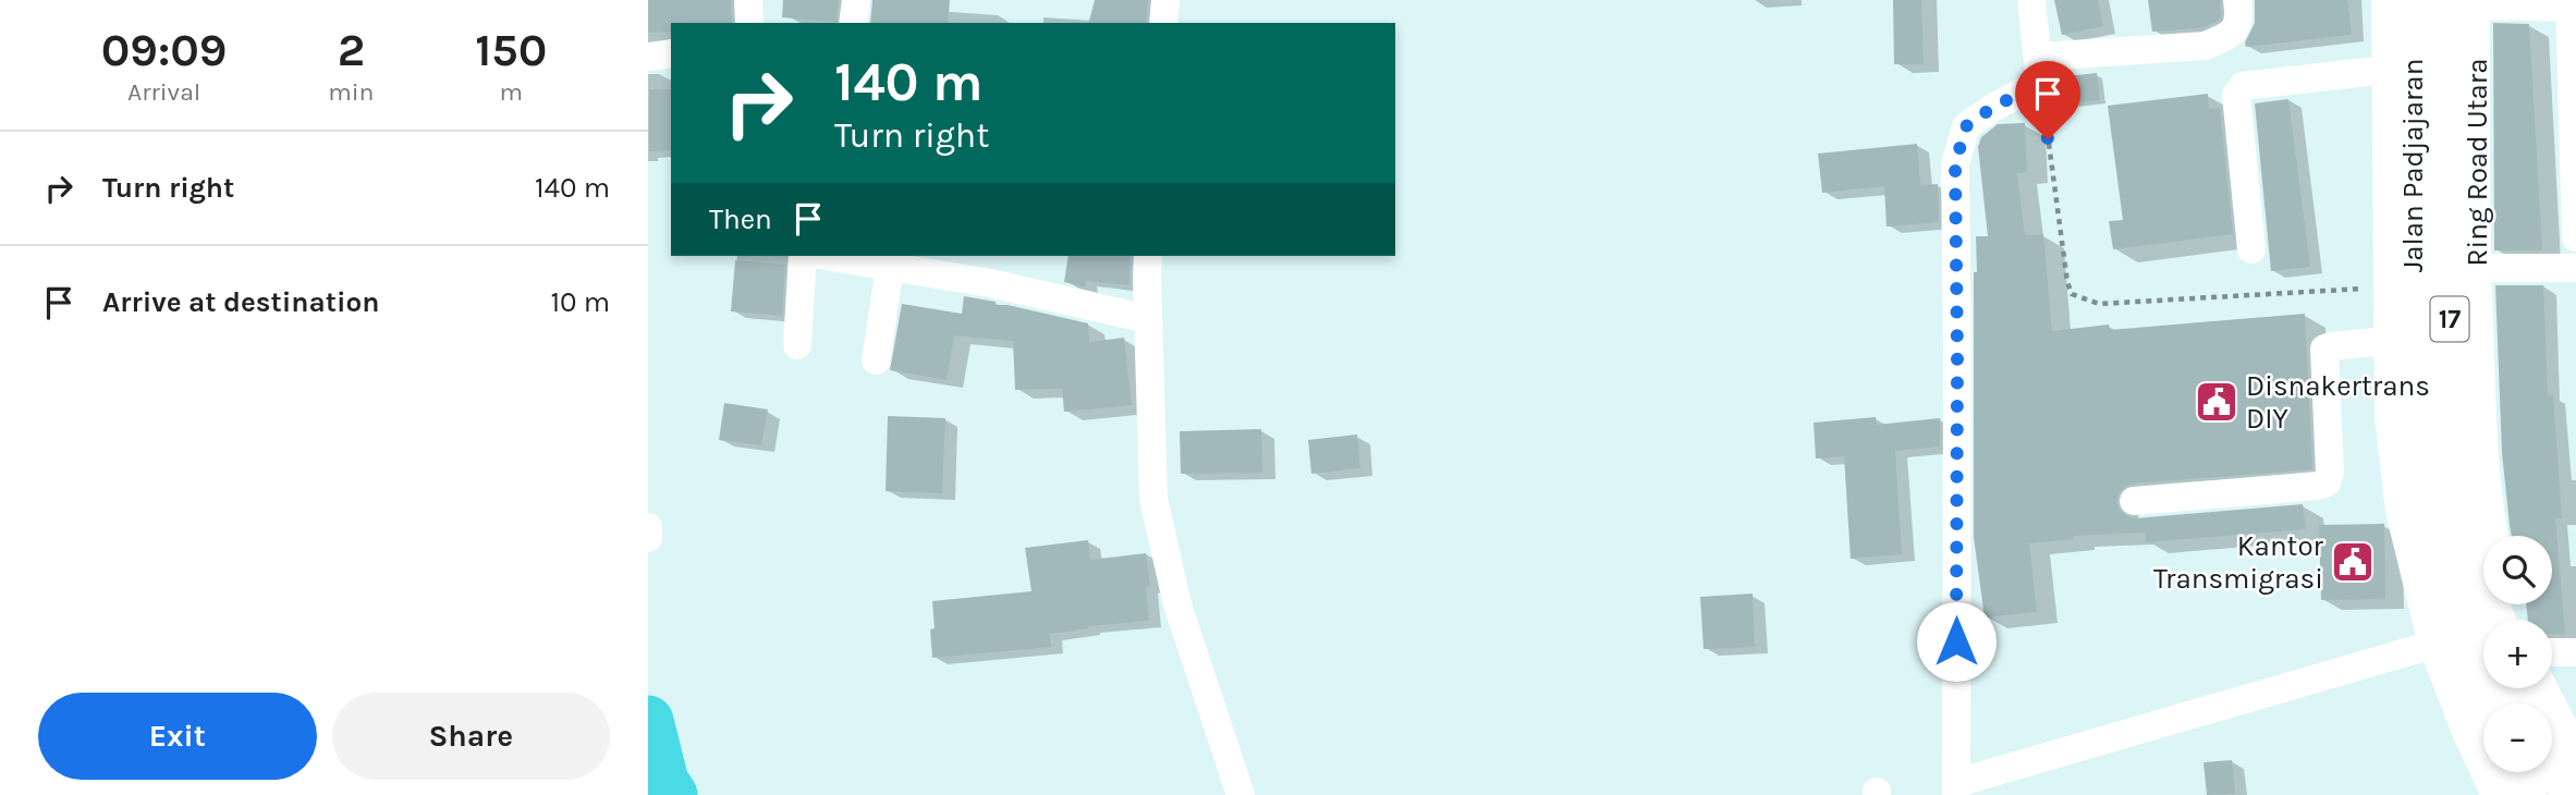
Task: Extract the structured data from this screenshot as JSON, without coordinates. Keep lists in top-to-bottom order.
{
  "streets": {
    "highway": ["Jalan Padjajaran", "17"],
    "street": ["Ring Road Utara"]
  },
  "crossings": [
    ["Ring Road Utara", "Jalan Padjajaran"]
  ],
  "places": {
    "public building": ["Disnakertrans DIY", "Kantor Transmigrasi"]
  },
  "page": {
    "eta": [
      "09:09",
      "Arrival",
      "2",
      "min",
      "150",
      "m"
    ],
    "turn": ["140 m", "Turn right"],
    "list": [
      {
        "name": "Turn right",
        "value": "140 m"
      },
      {
        "name": "Arrive at destination",
        "value": "10 m"
      }
    ],
    "then": "Then",
    "map_buttons": ["+", "−"],
    "buttons": ["Exit", "Share"]
  }
}
